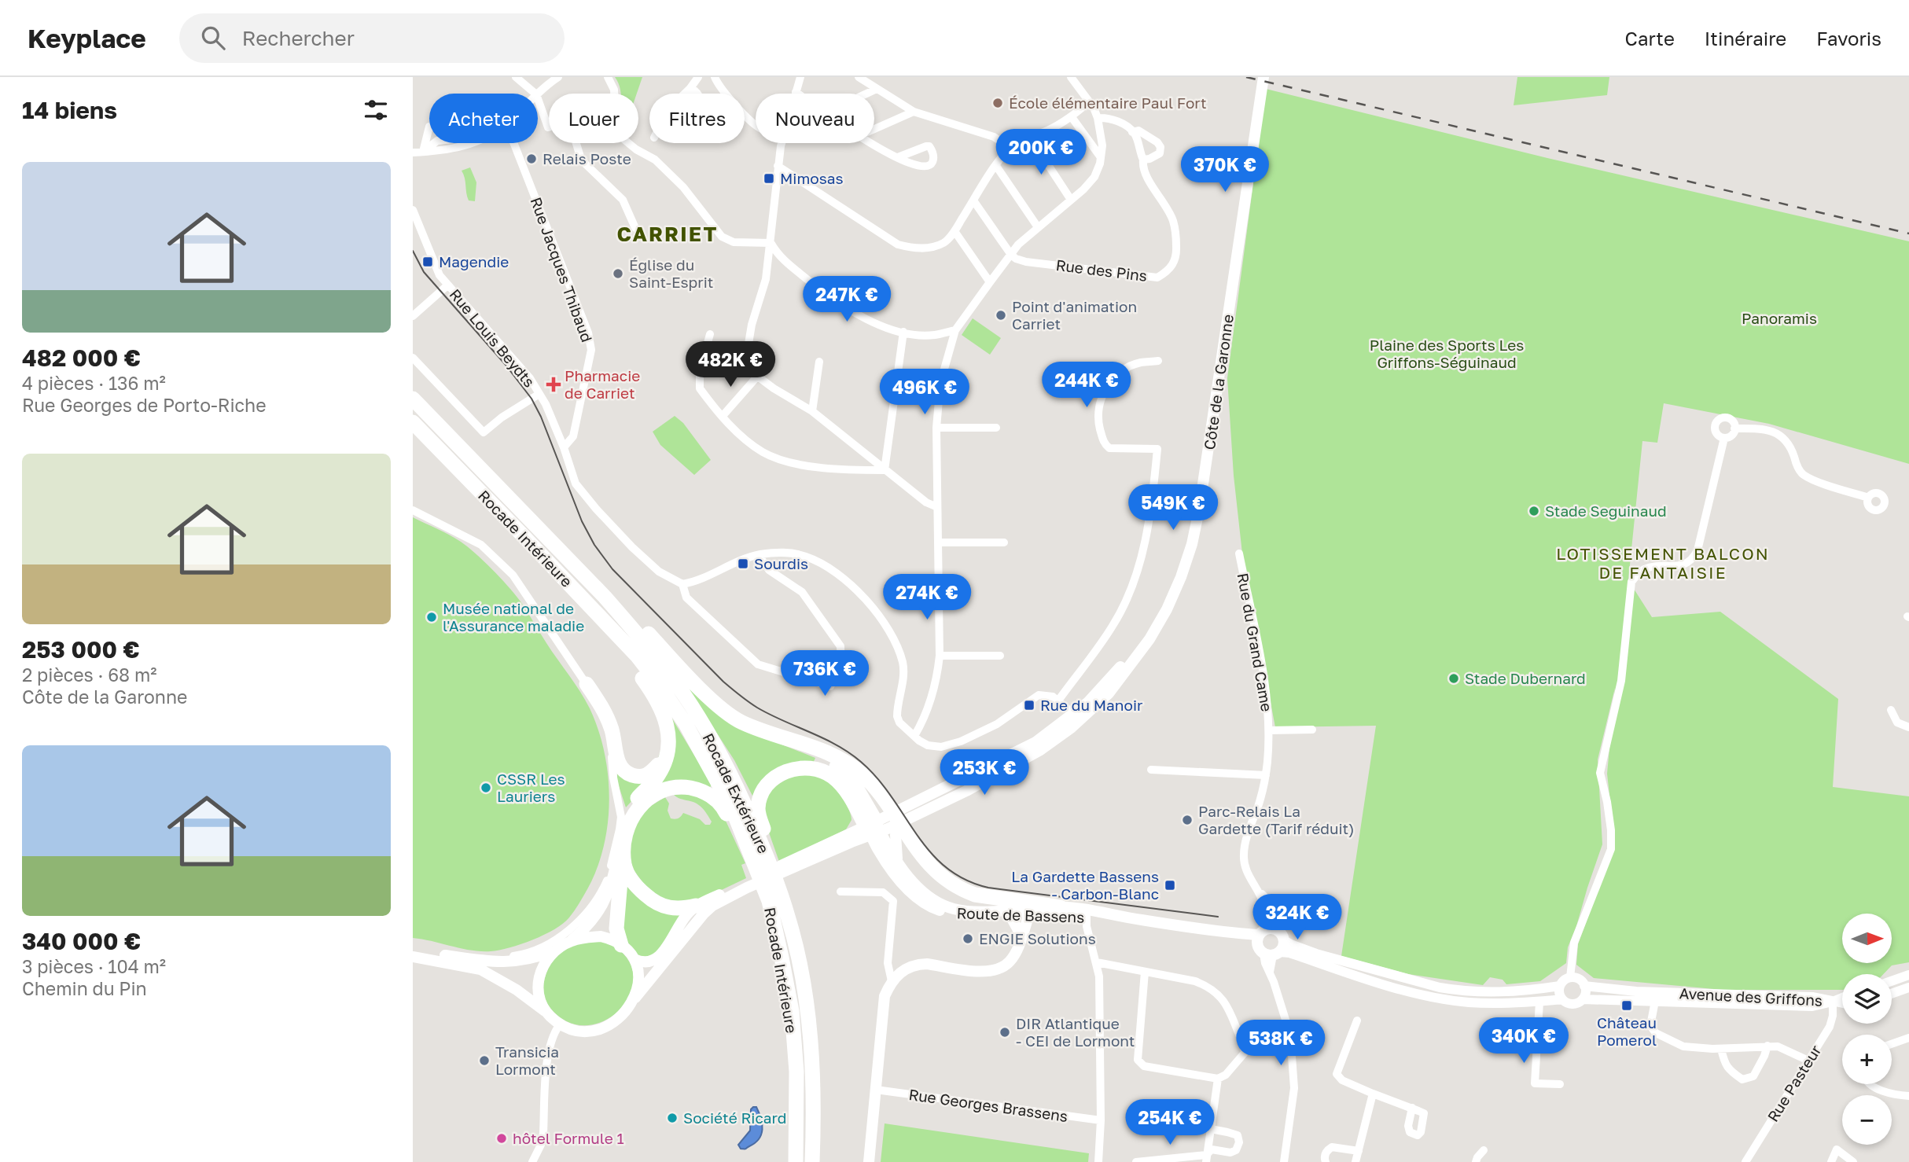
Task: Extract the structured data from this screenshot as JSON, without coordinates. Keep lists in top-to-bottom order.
{
  "streets": {
    "highway": ["Rocade Intérieure", "Rocade Extérieure"],
    "main road": ["Côte de la Garonne", "Route de Bassens"],
    "street": [
      "Rue Jacques Thibaud",
      "Rue des Pins",
      "Rue Louis Beydts",
      "Rue du Grand Came",
      "Avenue des Griffons",
      "Rue Pasteur",
      "Rue Georges Brassens"
    ]
  },
  "crossings": [
    ["Rue Jacques Thibaud", "Rue Louis Beydts"],
    ["Côte de la Garonne", "Route de Bassens"],
    ["Rocade Intérieure", "Rocade Extérieure"],
    ["Avenue des Griffons", "Rue Pasteur"]
  ],
  "districts": ["CARRIET", "LOTISSEMENT BALCON DE FANTAISIE"],
  "parks": ["Panoramis", "Plaine des Sports Les Griffons-Séguinaud"],
  "places": {
    "other": [
      "École élémentaire Paul Fort",
      "Relais Poste",
      "Église du Saint-Esprit",
      "Point d'animation Carriet",
      "Stade Seguinaud",
      "Musée national de l'Assurance maladie",
      "Stade Dubernard",
      "CSSR Les Lauriers",
      "Parc-Relais La Gardette (Tarif réduit)",
      "ENGIE Solutions",
      "DIR Atlantique - CEI de Lormont",
      "Transicia Lormont",
      "Société Ricard",
      "hôtel Formule 1"
    ],
    "transit": [
      "Mimosas",
      "Magendie",
      "Sourdis",
      "Rue du Manoir",
      "La Gardette Bassens - Carbon-Blanc",
      "Château Pomerol"
    ],
    "health": ["Pharmacie de Carriet"]
  },
  "north": "right",
  "page": {
    "header": "Keyplace",
    "search": "Rechercher",
    "nav": ["Carte", "Itinéraire", "Favoris"],
    "heading": "14 biens",
    "chip": [
      "Acheter",
      "Louer",
      "Filtres",
      "Nouveau"
    ],
    "price": [
      "200K €",
      "370K €",
      "247K €",
      "482K €",
      "244K €",
      "496K €",
      "549K €",
      "274K €",
      "736K €",
      "253K €",
      "324K €",
      "340K €",
      "538K €",
      "254K €"
    ],
    "list": [
      {
        "name": "482 000 €",
        "note": "4 pièces · 136 m² · Rue Georges de Porto-Riche"
      },
      {
        "name": "253 000 €",
        "note": "2 pièces · 68 m² · Côte de la Garonne"
      },
      {
        "name": "340 000 €",
        "note": "3 pièces · 104 m² · Chemin du Pin"
      }
    ],
    "map_buttons": ["+", "−"]
  }
}
